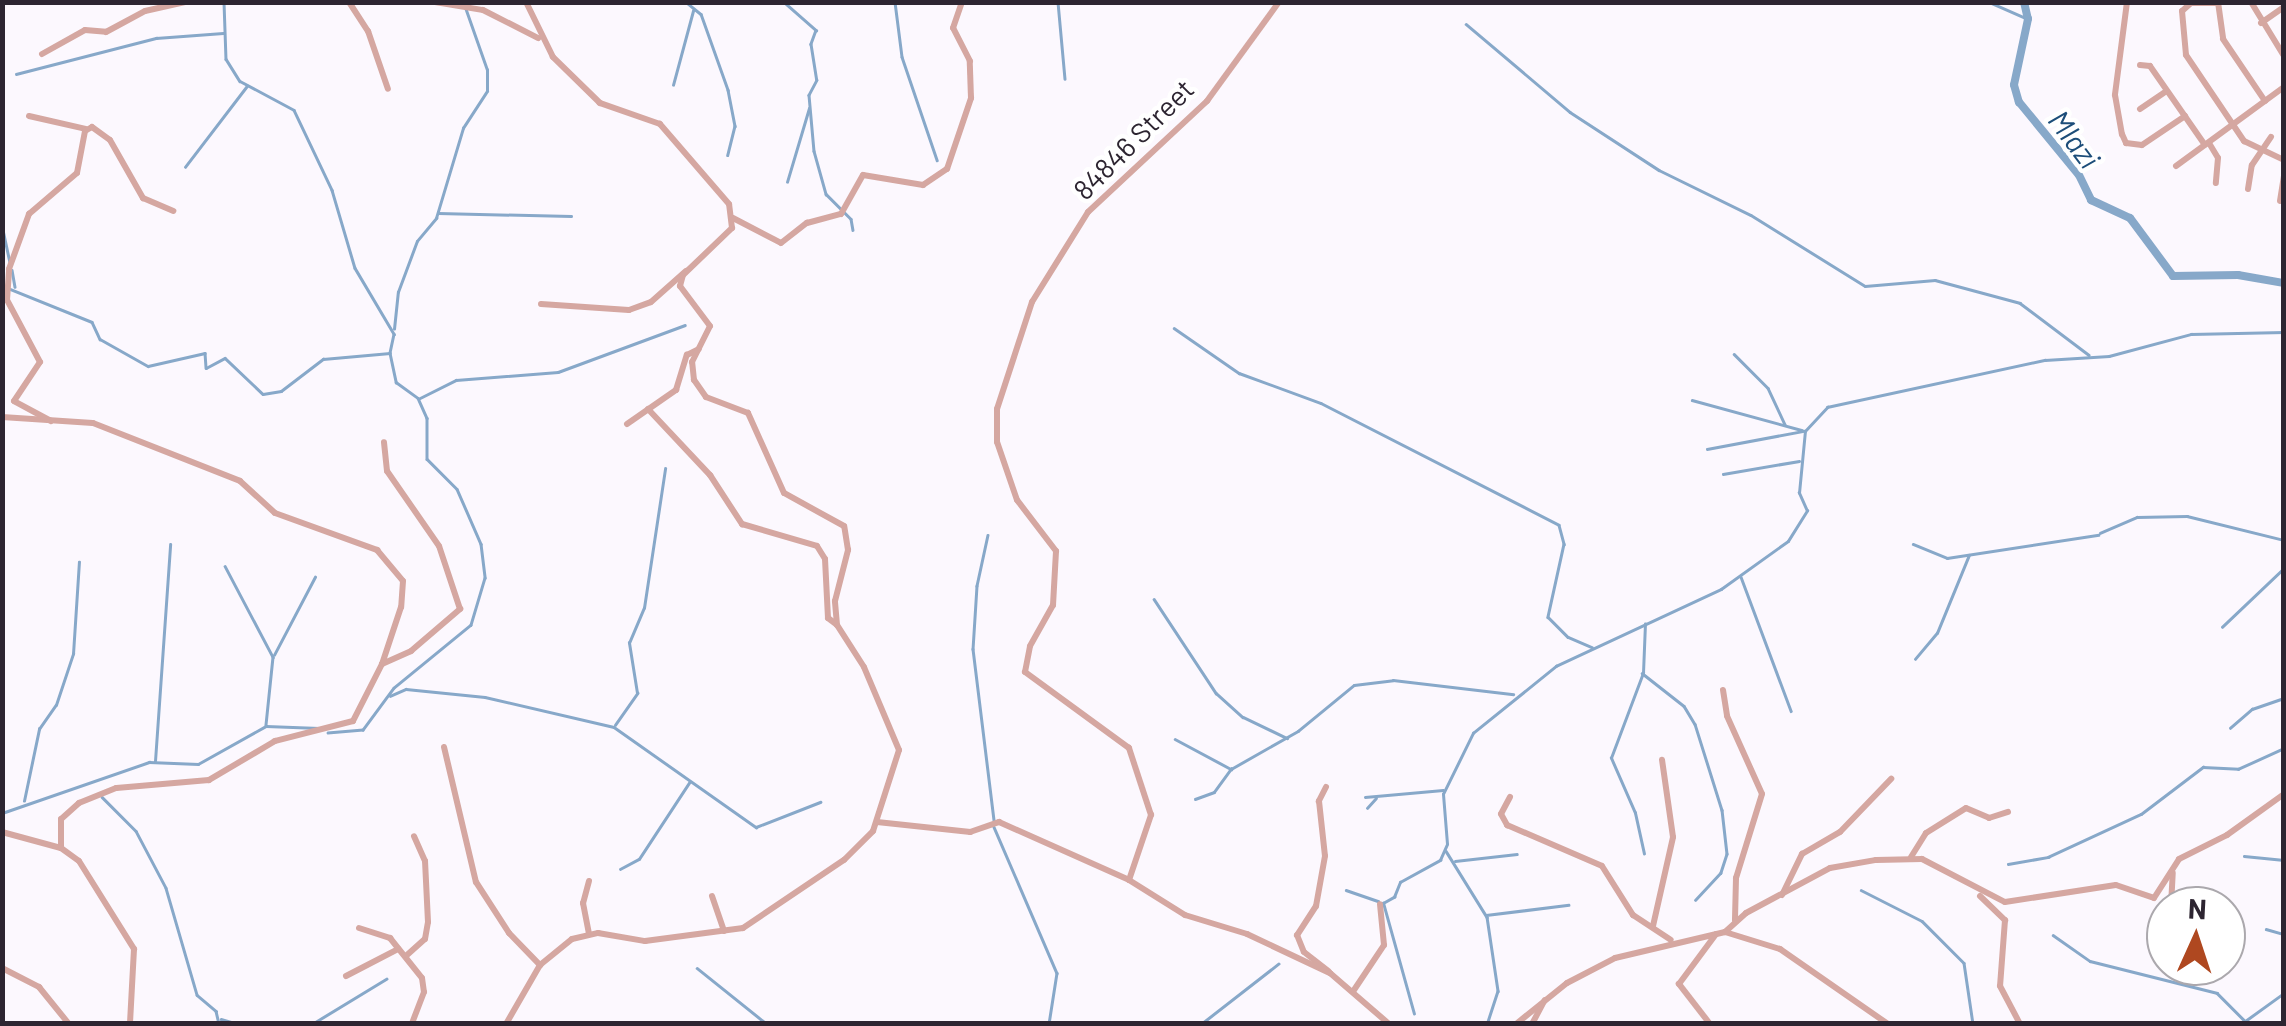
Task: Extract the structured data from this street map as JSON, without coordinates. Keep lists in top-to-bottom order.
{
  "streets": {
    "street": ["84846 Street"]
  },
  "water": ["Mlazi"],
  "north": "top"
}
